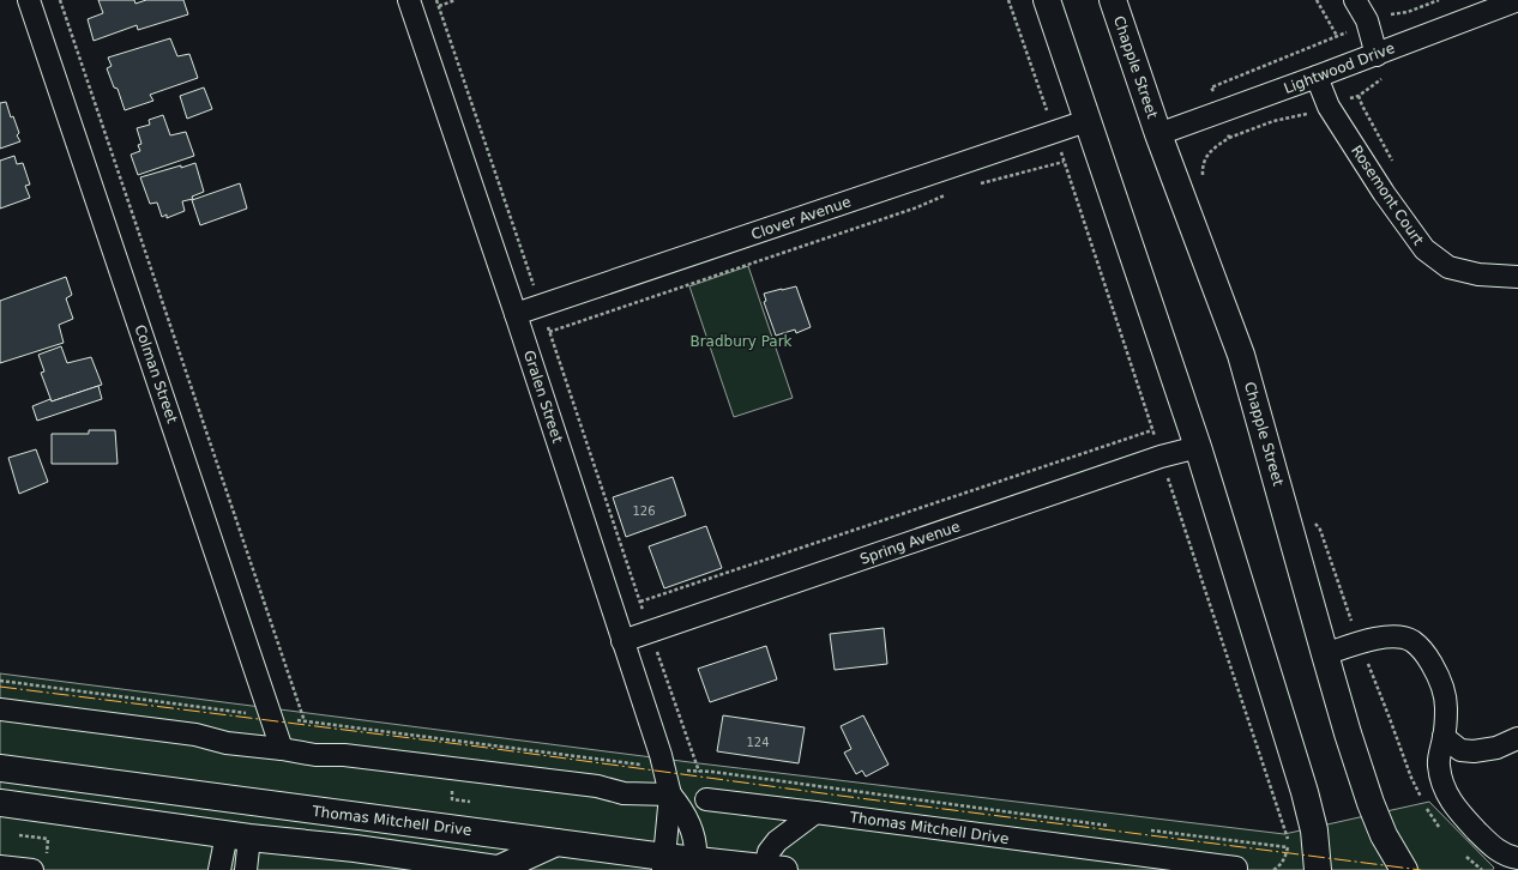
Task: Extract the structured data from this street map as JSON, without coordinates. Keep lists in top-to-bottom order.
{
  "streets": {
    "street": [
      "Chapple Street",
      "Lightwood Drive",
      "Rosemont Court",
      "Clover Avenue",
      "Colman Street",
      "Gralen Street",
      "Spring Avenue",
      "Thomas Mitchell Drive"
    ]
  },
  "crossings": [
    ["Chapple Street", "Lightwood Drive"],
    ["Lightwood Drive", "Rosemont Court"],
    ["Clover Avenue", "Gralen Street"],
    ["Gralen Street", "Spring Avenue"],
    ["Gralen Street", "Thomas Mitchell Drive"]
  ],
  "parks": ["Bradbury Park"],
  "house_numbers": ["126", "124"]
}
